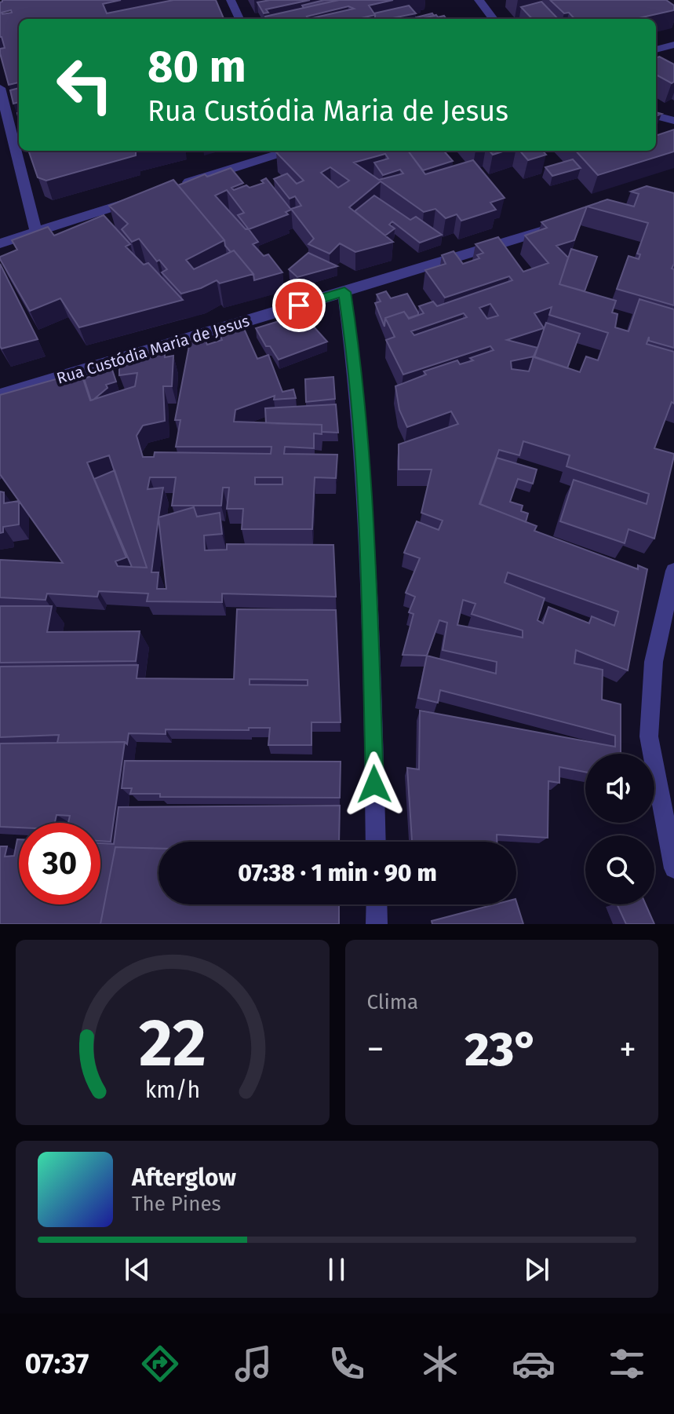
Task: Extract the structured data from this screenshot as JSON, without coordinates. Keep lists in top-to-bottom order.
{
  "streets": {
    "street": ["Rua Custódia Maria de Jesus"]
  },
  "page": {
    "turn": ["80 m", "Rua Custódia Maria de Jesus"],
    "limit": "30",
    "trip": "07:38 · 1 min · 90 m",
    "tile": "Clima",
    "heat": ["−", "23°", "+"],
    "song": ["Afterglow", "The Pines"],
    "tabs": "07:37",
    "gauge": ["22", "km/h"]
  }
}
